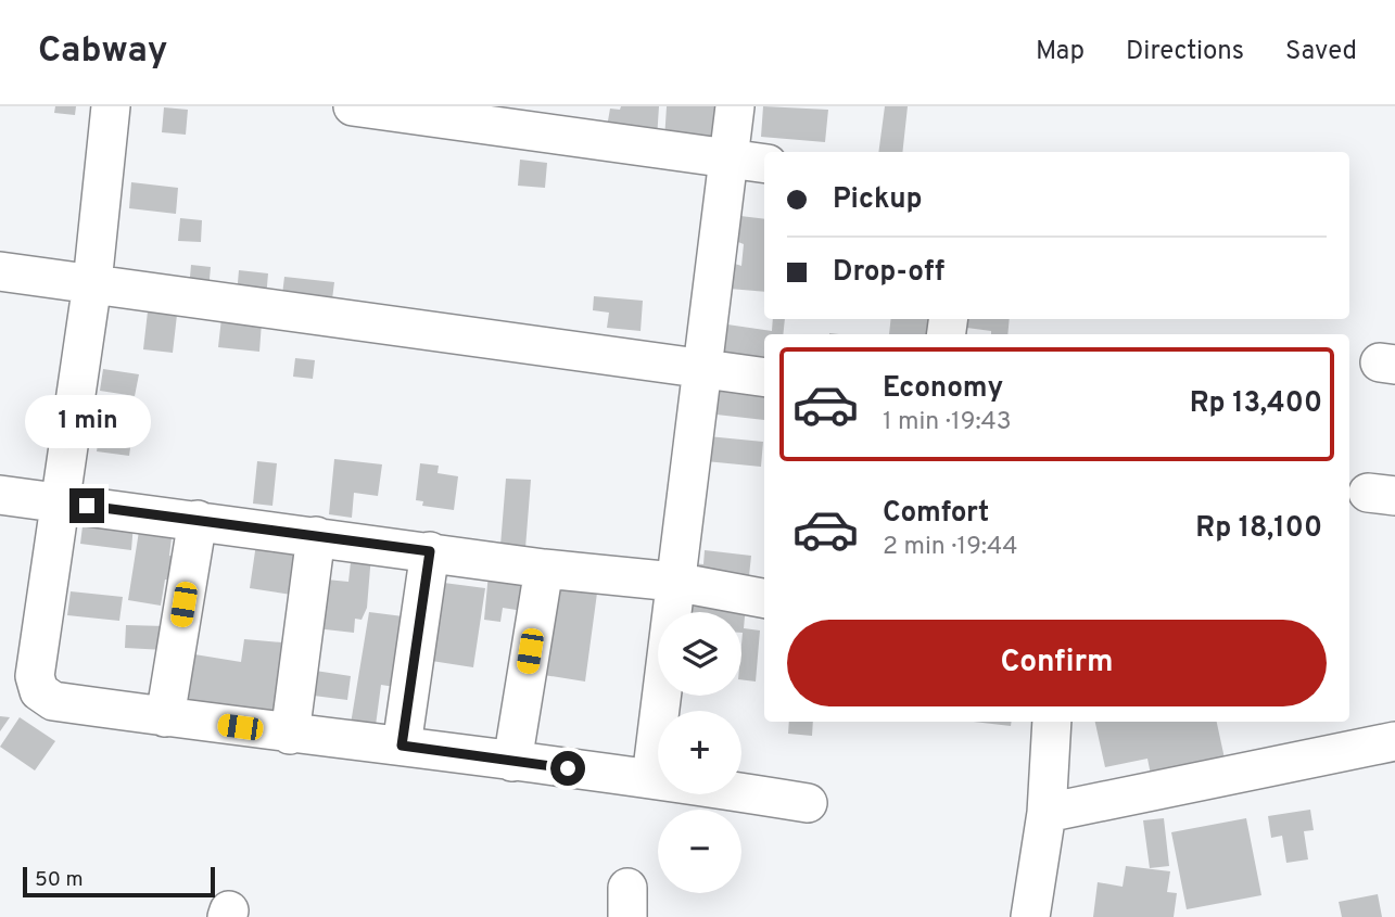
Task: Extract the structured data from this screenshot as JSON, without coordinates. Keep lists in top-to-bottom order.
{
  "scale_bar": "50 m",
  "page": {
    "header": "Cabway",
    "nav": ["Map", "Directions", "Saved"],
    "banner": ["Pickup", "Drop-off"],
    "list": [
      {
        "name": "Economy",
        "note": "1 min · 19:43",
        "value": "Rp 13,400"
      },
      {
        "name": "Comfort",
        "note": "2 min · 19:44",
        "value": "Rp 18,100"
      }
    ],
    "bubble": "1 min",
    "buttons": "Confirm",
    "map_buttons": ["+", "−"],
    "scale": "50 m"
  }
}
